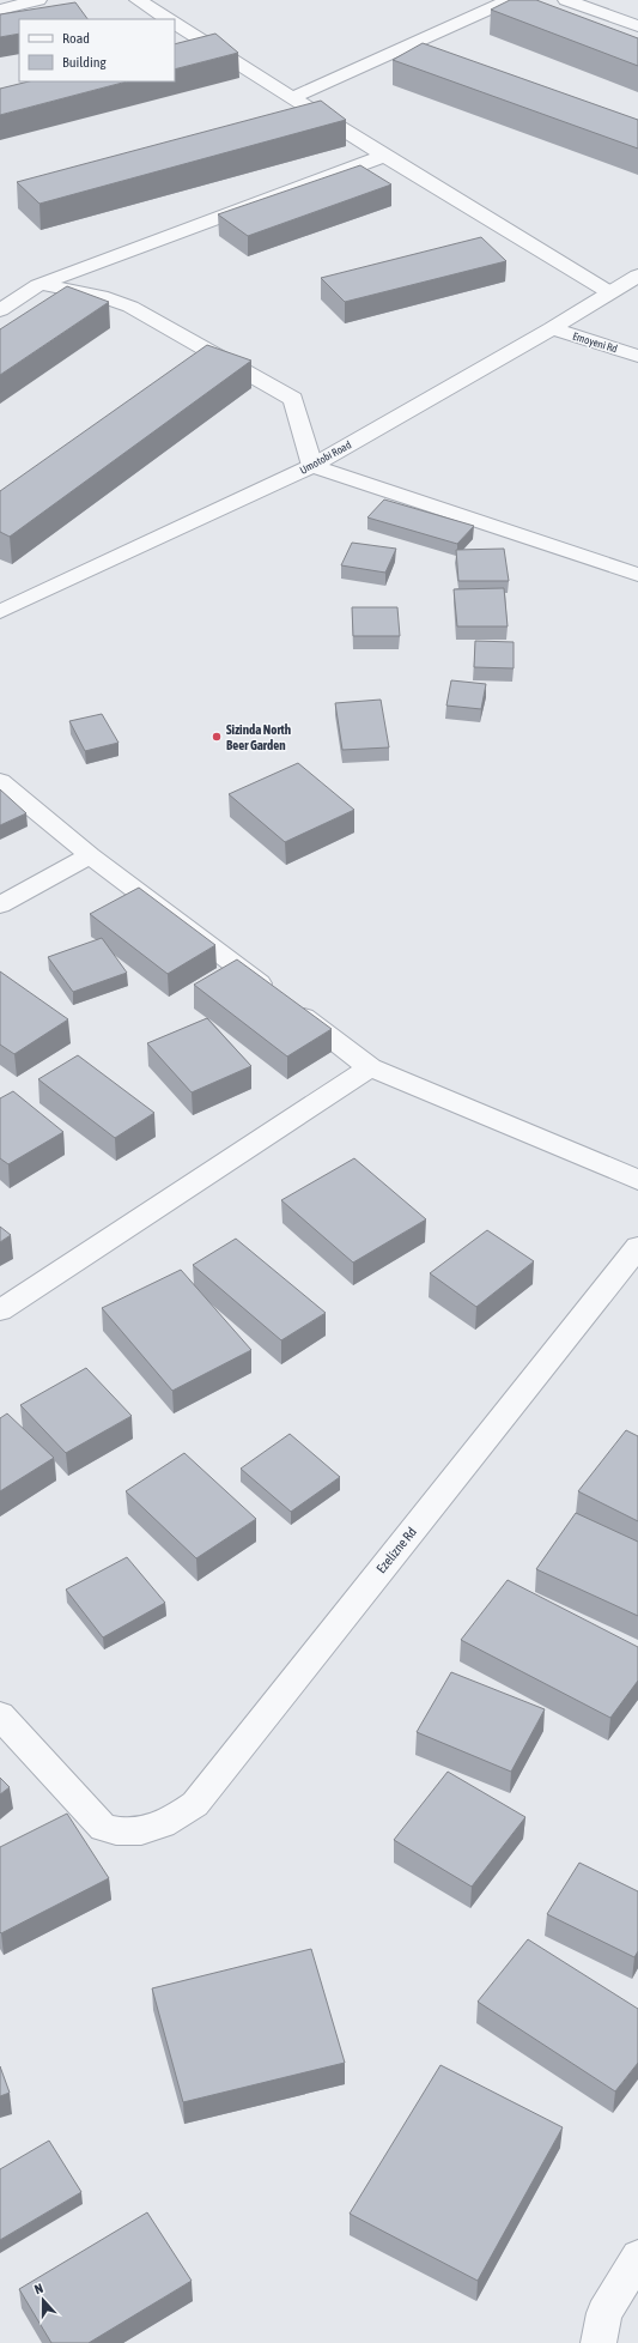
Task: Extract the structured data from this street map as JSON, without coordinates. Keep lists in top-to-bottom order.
{
  "streets": {
    "street": ["Emoyeni Rd", "Umotobi Road", "Ezelizne Rd"]
  },
  "crossings": [
    ["Emoyeni Rd", "Umotobi Road"]
  ],
  "places": ["Sizinda North Beer Garden"],
  "legend": ["Road", "Building"],
  "north": "top"
}
